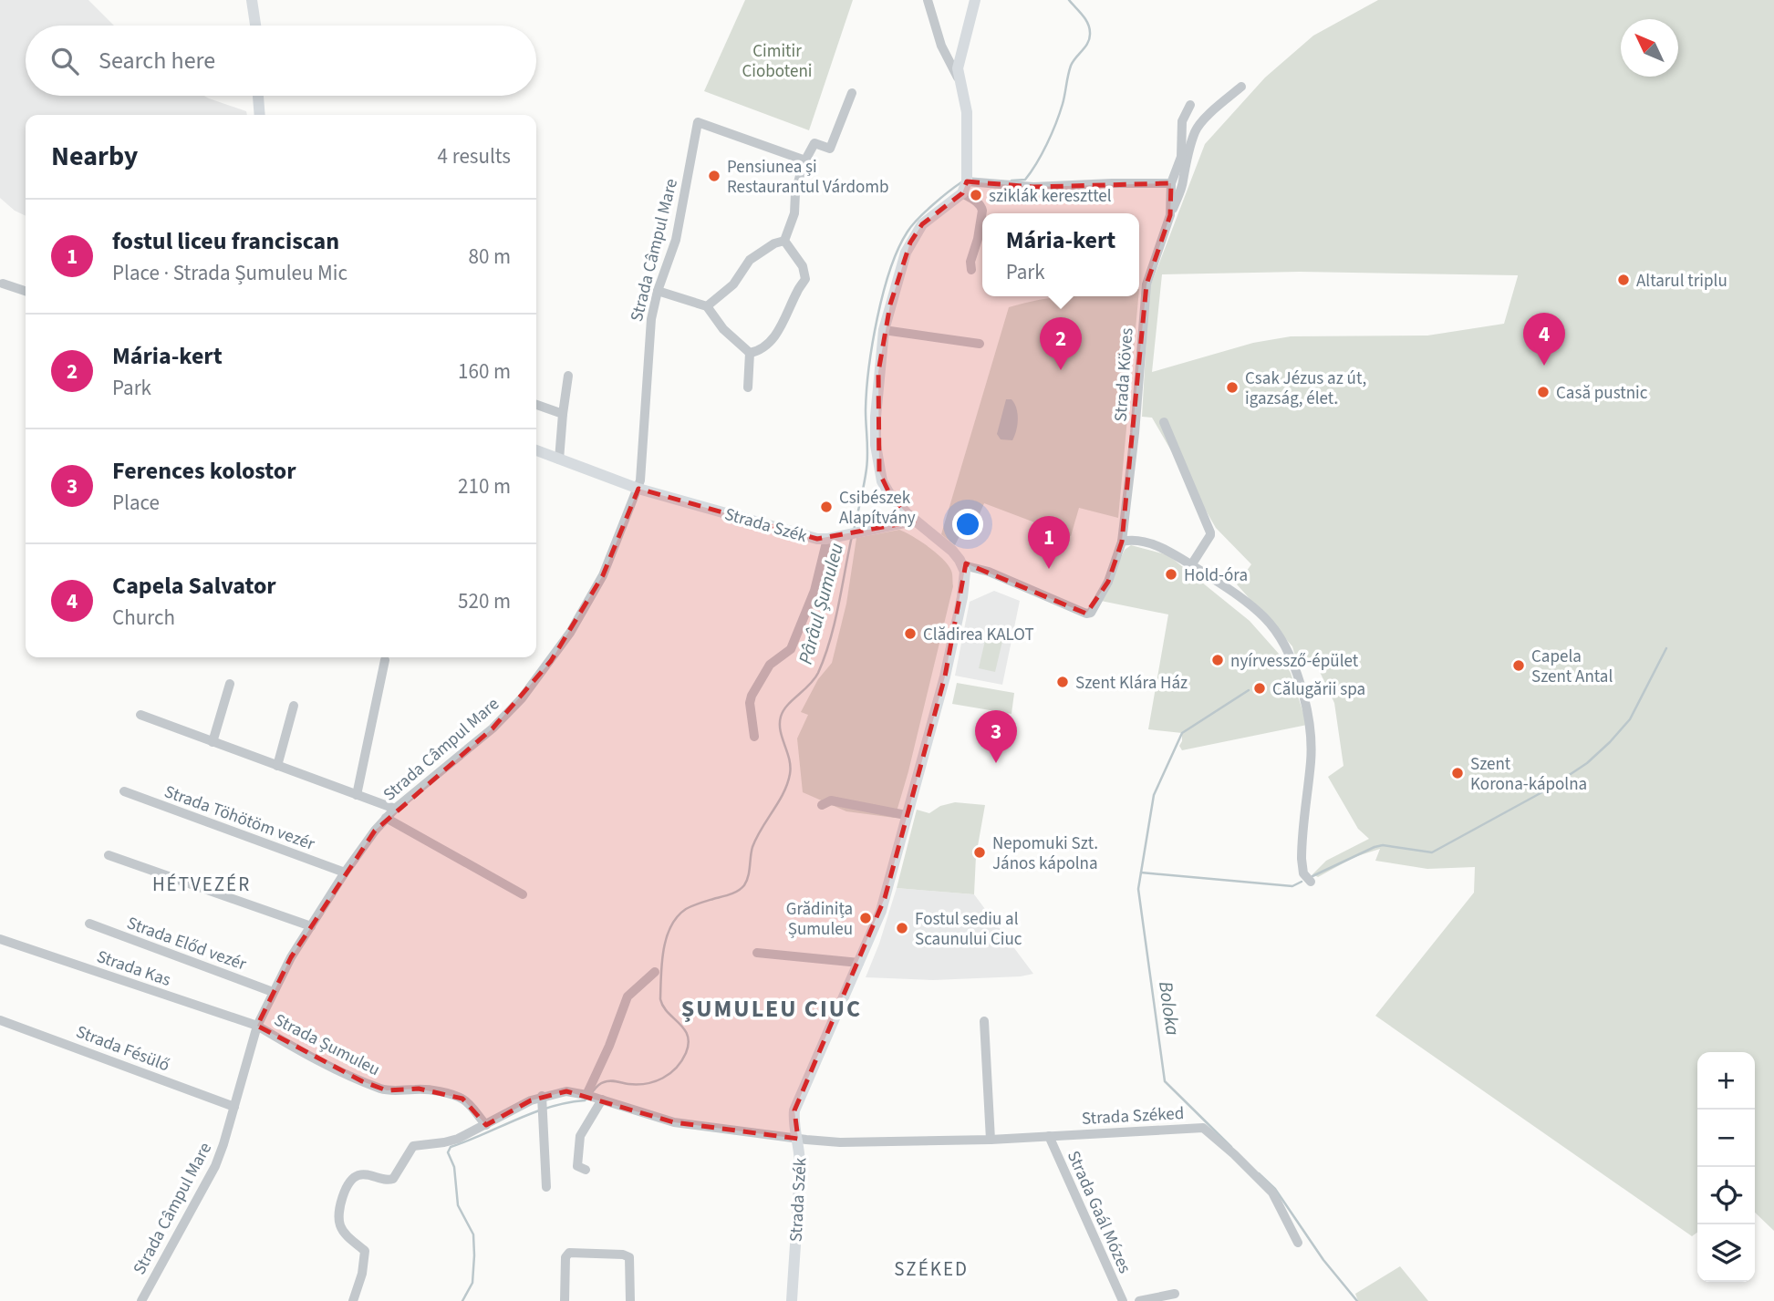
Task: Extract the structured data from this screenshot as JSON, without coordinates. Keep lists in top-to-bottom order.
{
  "streets": {
    "street": [
      "Strada Câmpul Mare",
      "Strada Köves",
      "Strada Szék",
      "Strada Töhötöm vezér",
      "Strada Előd vezér",
      "Strada Kas",
      "Strada Șumuleu",
      "Strada Fésülő",
      "Strada Széked",
      "Strada Gaál Mózes"
    ]
  },
  "crossings": [
    ["Strada Câmpul Mare", "Strada Szék"],
    ["Strada Câmpul Mare", "Strada Töhötöm vezér"],
    ["Strada Câmpul Mare", "Strada Előd vezér"],
    ["Strada Câmpul Mare", "Strada Kas"],
    ["Strada Câmpul Mare", "Strada Șumuleu"],
    ["Strada Câmpul Mare", "Strada Fésülő"],
    ["Strada Köves", "Strada Szék"],
    ["Strada Szék", "Strada Széked"],
    ["Strada Kas", "Strada Șumuleu"],
    ["Strada Széked", "Strada Gaál Mózes"]
  ],
  "districts": ["HÉTVEZÉR", "ȘUMULEU CIUC", "SZÉKED"],
  "water": ["Pârâul Șumuleu", "Boloka"],
  "parks": ["Cimitir Cioboteni"],
  "places": [
    "Pensiunea și Restaurantul Várdomb",
    "sziklák kereszttel",
    "Altarul triplu",
    "Csak Jézus az út, igazság, élet.",
    "Casă pustnic",
    "Csibészek Alapítvány",
    "Hold-óra",
    "Clădirea KALOT",
    "nyírvessző-épület",
    "Capela Szent Antal",
    "Szent Klára Ház",
    "Călugării spa",
    "Szent Korona-kápolna",
    "Nepomuki Szt. János kápolna",
    "Grădinița Șumuleu",
    "Fostul sediu al Scaunului Ciuc"
  ],
  "north": "top left",
  "page": {
    "search": "Search here",
    "heading": ["Nearby", "4 results"],
    "list": [
      {
        "mark": "1",
        "name": "fostul liceu franciscan",
        "note": "Place · Strada Șumuleu Mic",
        "value": "80 m"
      },
      {
        "mark": "2",
        "name": "Mária-kert",
        "note": "Park",
        "value": "160 m"
      },
      {
        "mark": "3",
        "name": "Ferences kolostor",
        "note": "Place",
        "value": "210 m"
      },
      {
        "mark": "4",
        "name": "Capela Salvator",
        "note": "Church",
        "value": "520 m"
      }
    ],
    "popup": ["Mária-kert", "Park"],
    "pins": [
      "4",
      "2",
      "1",
      "3"
    ],
    "map_buttons": ["+", "−"]
  }
}
